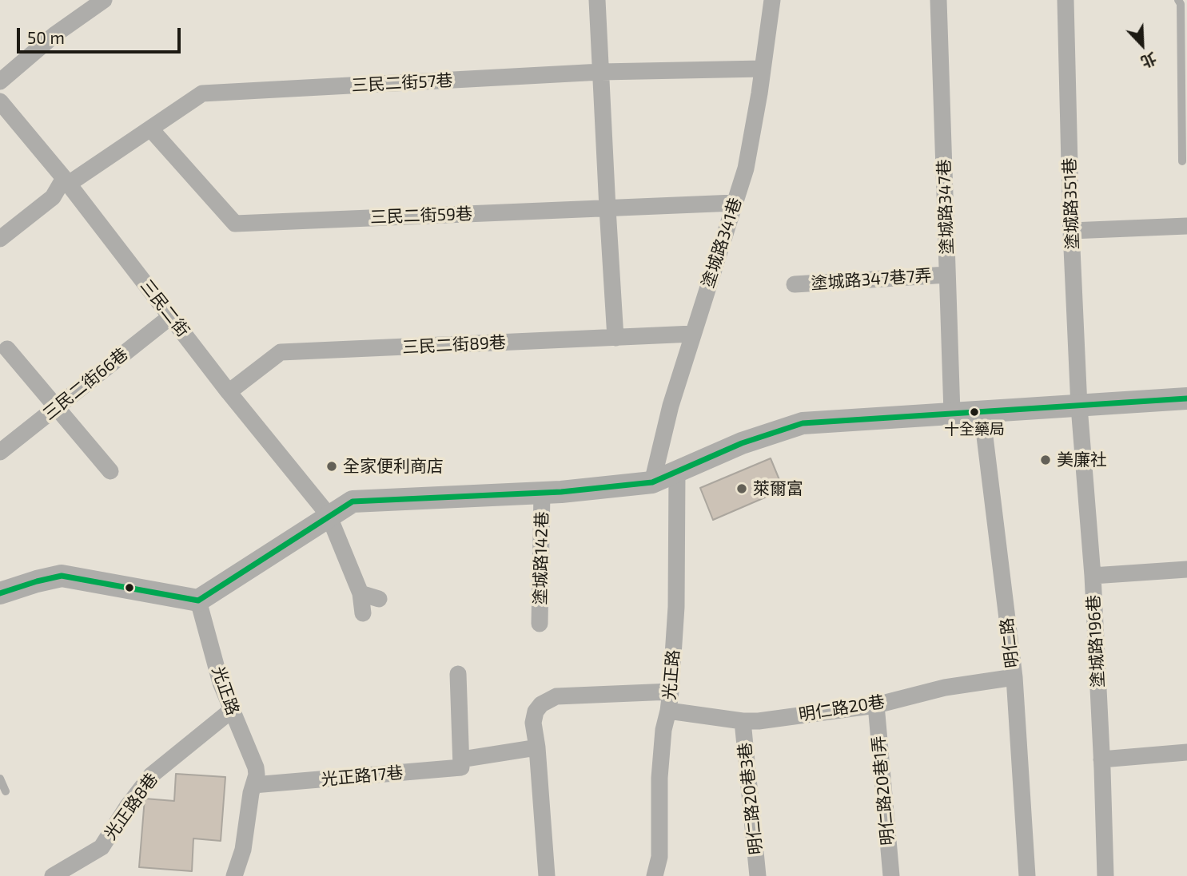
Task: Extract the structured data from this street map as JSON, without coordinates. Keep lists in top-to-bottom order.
{
  "streets": {
    "street": [
      "三民二街57巷",
      "塗城路351巷",
      "塗城路347巷",
      "三民二街59巷",
      "塗城路341巷",
      "塗城路347巷7弄",
      "三民二街",
      "三民二街89巷",
      "三民二街66巷",
      "塗城路142巷",
      "塗城路196巷",
      "明仁路",
      "光正路",
      "明仁路20巷",
      "光正路17巷",
      "明仁路20巷1弄",
      "明仁路20巷3巷",
      "光正路8巷"
    ]
  },
  "crossings": [
    ["三民二街57巷", "三民二街59巷"],
    ["三民二街57巷", "塗城路341巷"],
    ["三民二街57巷", "三民二街"],
    ["塗城路351巷", "塗城路196巷"],
    ["塗城路347巷", "塗城路347巷7弄"],
    ["三民二街59巷", "塗城路341巷"],
    ["塗城路341巷", "三民二街89巷"],
    ["三民二街", "三民二街89巷"],
    ["三民二街", "三民二街66巷"],
    ["明仁路", "明仁路20巷"],
    ["光正路", "明仁路20巷"],
    ["光正路", "光正路17巷"],
    ["光正路", "光正路8巷"],
    ["明仁路20巷", "明仁路20巷1弄"],
    ["明仁路20巷", "明仁路20巷3巷"]
  ],
  "places": [
    "十全藥局",
    "美廉社",
    "全家便利商店",
    "萊爾富"
  ],
  "scale_bar": "50 m",
  "north": "bottom right"
}
